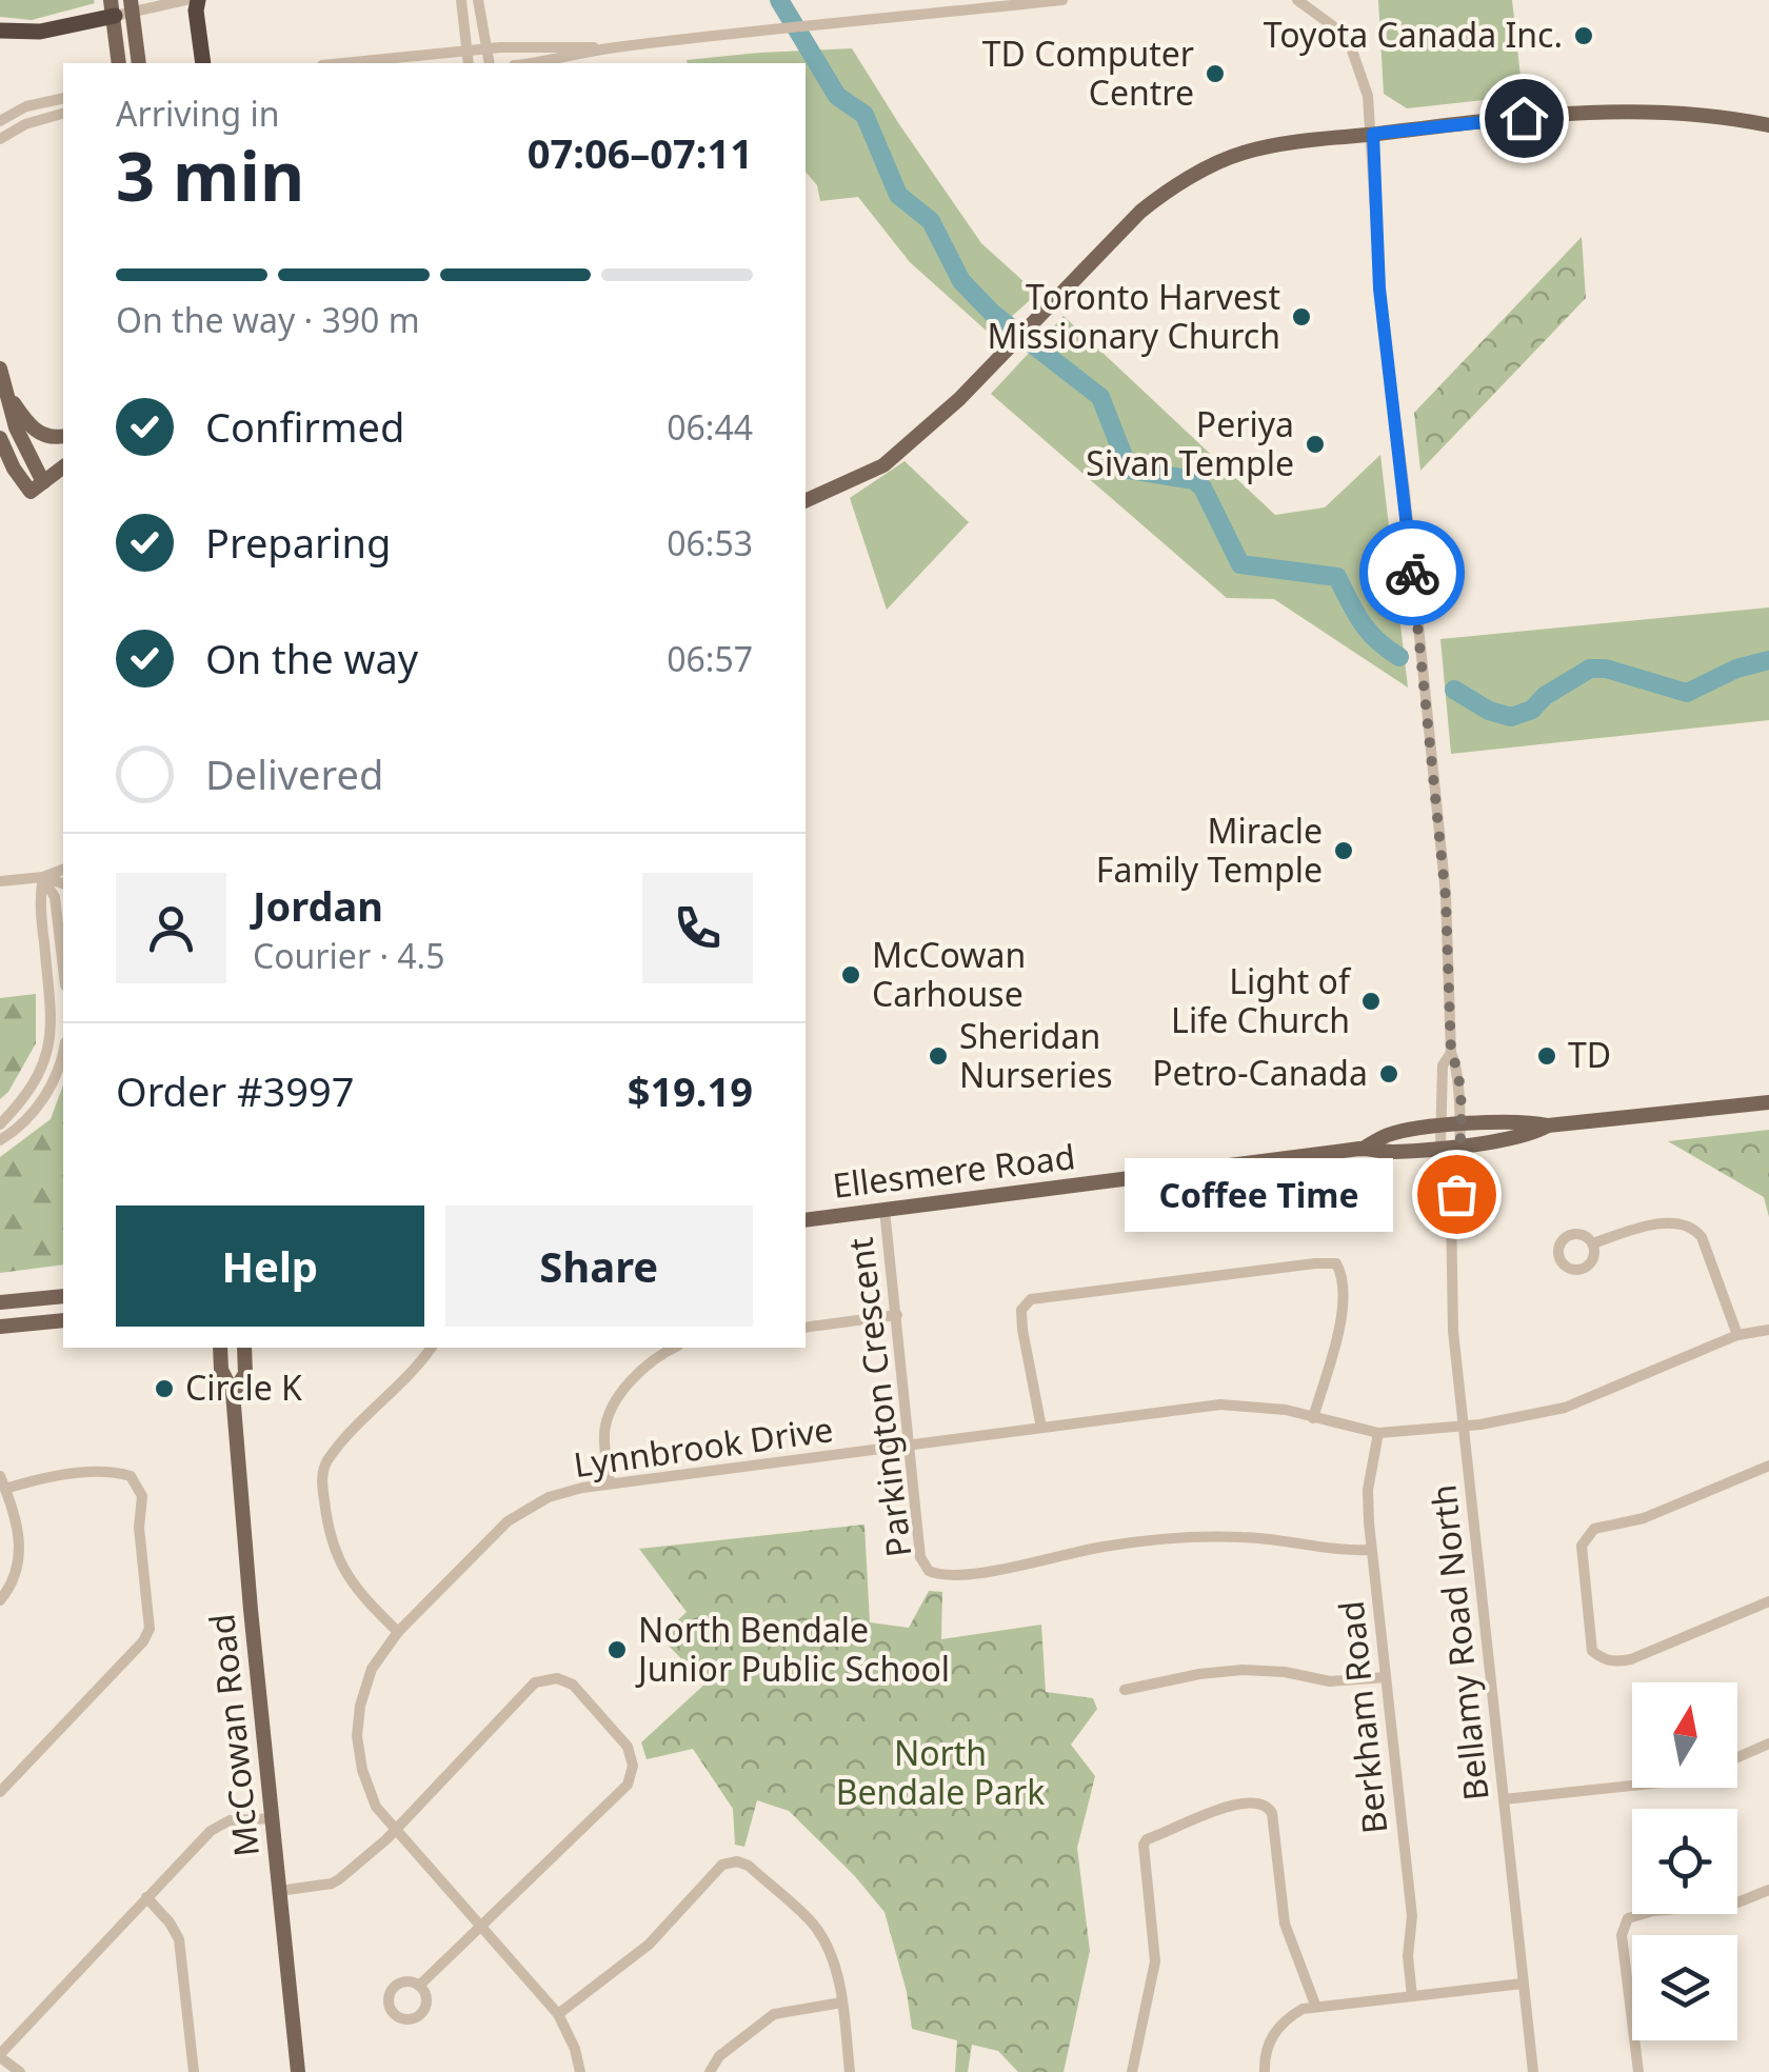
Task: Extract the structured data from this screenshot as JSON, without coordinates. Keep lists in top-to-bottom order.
{
  "streets": {
    "main road": ["Ellesmere Road", "McCowan Road"],
    "street": [
      "Parkington Crescent",
      "Lynnbrook Drive",
      "Bellamy Road North",
      "Berkham Road"
    ]
  },
  "crossings": [
    ["Ellesmere Road", "Parkington Crescent"],
    ["Ellesmere Road", "Bellamy Road North"],
    ["Parkington Crescent", "Lynnbrook Drive"],
    ["Parkington Crescent", "Berkham Road"],
    ["Lynnbrook Drive", "Bellamy Road North"],
    ["Lynnbrook Drive", "Berkham Road"]
  ],
  "parks": ["North Bendale Park"],
  "places": [
    "Toyota Canada Inc.",
    "TD Computer Centre",
    "Toronto Harvest Missionary Church",
    "Periya Sivan Temple",
    "Miracle Family Temple",
    "McCowan Carhouse",
    "Light of Life Church",
    "Sheridan Nurseries",
    "TD",
    "Petro-Canada",
    "Coffee Time",
    "Circle K",
    "North Bendale Junior Public School"
  ],
  "north": "top",
  "page": {
    "heading": ["3 min", "Arriving in", "07:06–07:11"],
    "panel": [
      "Jordan",
      "Courier · 4.5",
      "Order #3997",
      "$19.19"
    ],
    "bar": "On the way · 390 m",
    "list": [
      ["Confirmed", "06:44"],
      ["Preparing", "06:53"],
      ["On the way", "06:57"],
      "Delivered"
    ],
    "bubble": "Coffee Time",
    "buttons": ["Help", "Share"]
  }
}
